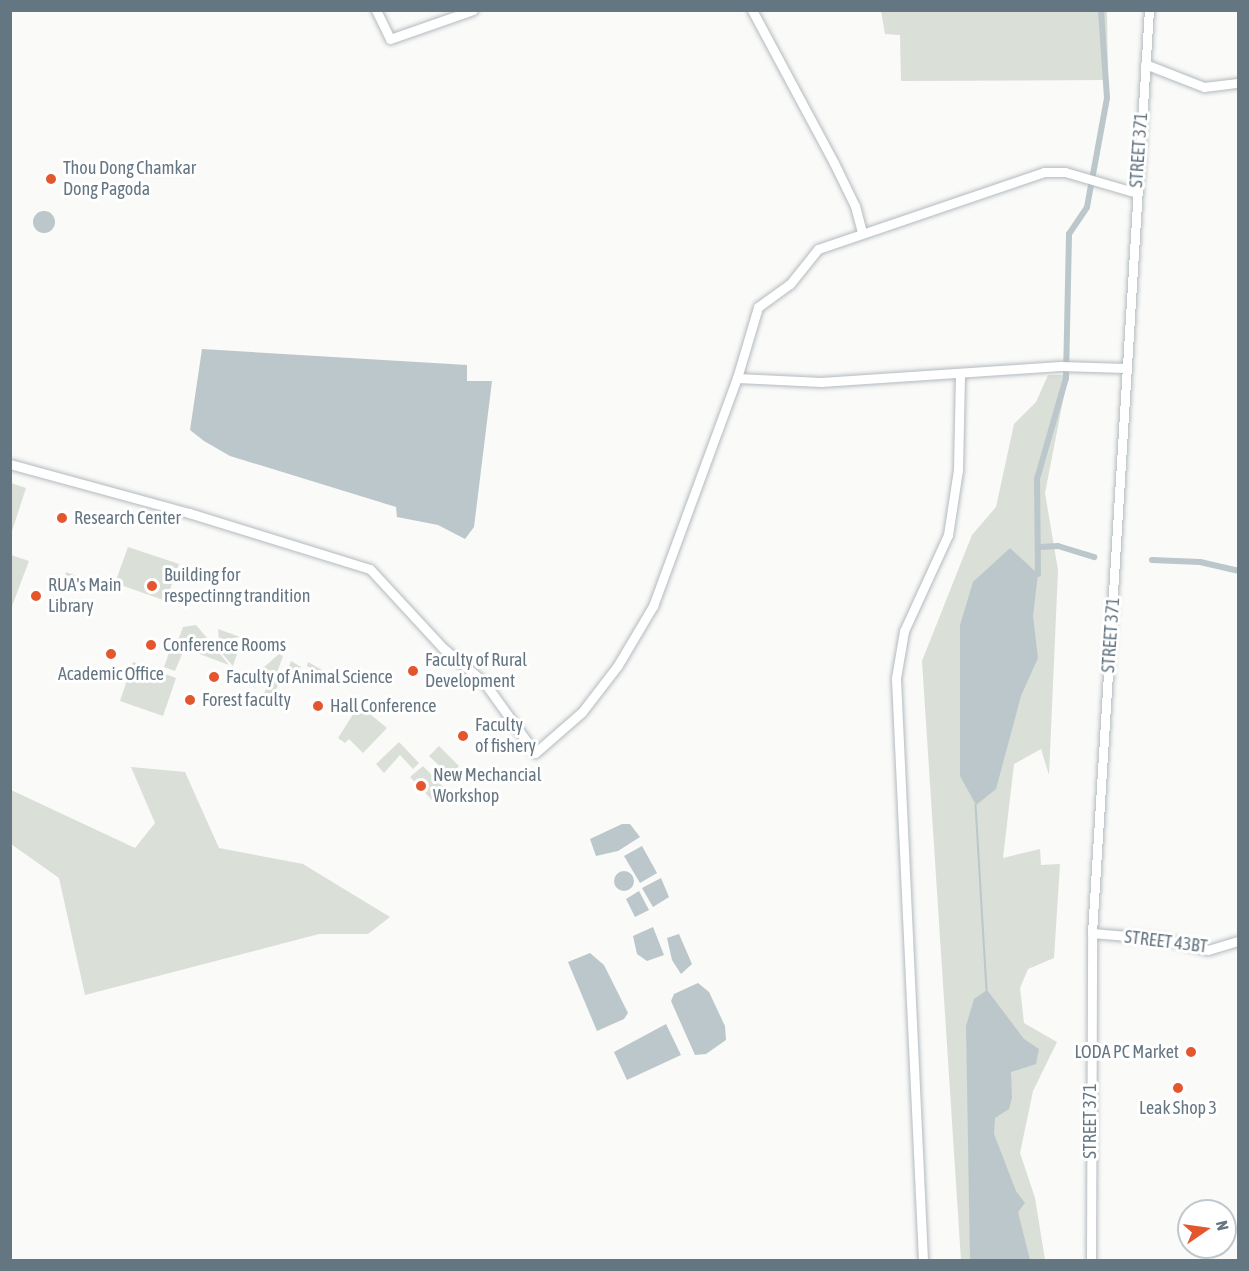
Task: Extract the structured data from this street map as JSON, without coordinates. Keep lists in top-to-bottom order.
{
  "streets": {
    "street": ["STREET 371", "STREET 43BT"]
  },
  "crossings": [
    ["STREET 371", "STREET 43BT"]
  ],
  "places": [
    "Thou Dong Chamkar Dong Pagoda",
    "Research Center",
    "Building for respectinng trandition",
    "RUA's Main Library",
    "Conference Rooms",
    "Academic Office",
    "Faculty of Rural Development",
    "Faculty of Animal Science",
    "Forest faculty",
    "Hall Conference",
    "Faculty of fishery",
    "New Mechancial Workshop",
    "LODA PC Market",
    "Leak Shop 3"
  ],
  "north": "right"
}
